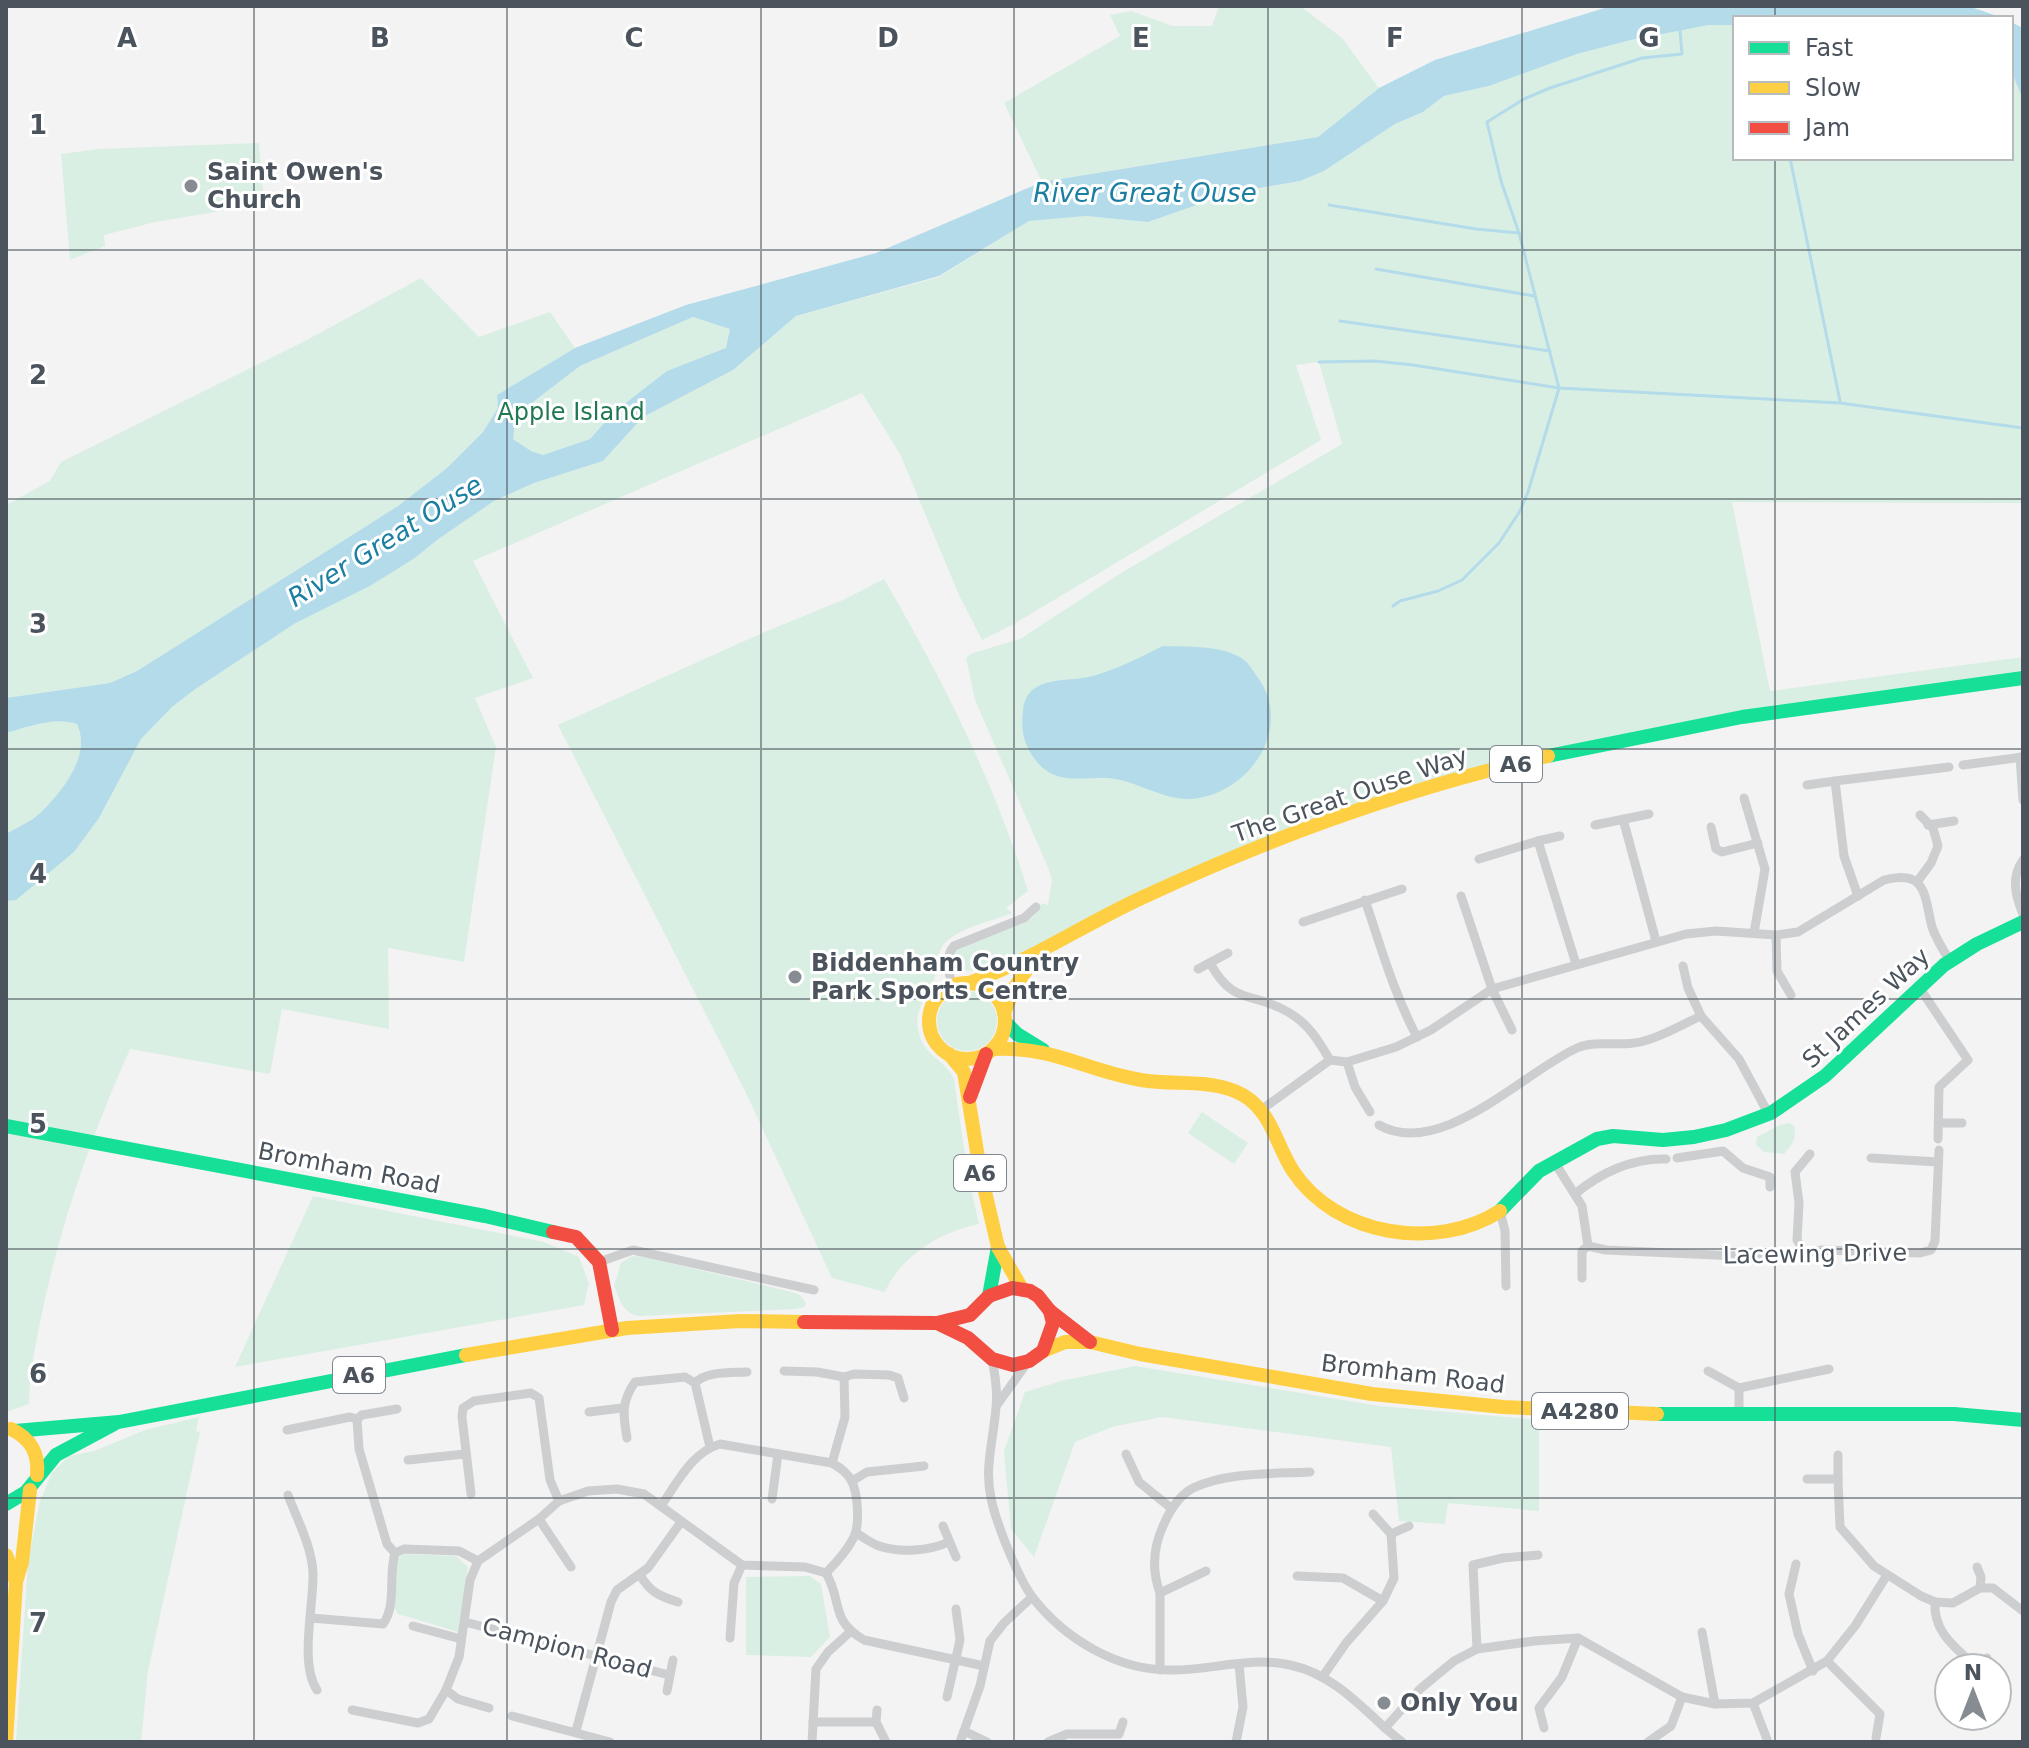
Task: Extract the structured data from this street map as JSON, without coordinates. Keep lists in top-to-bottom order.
{
  "streets": {
    "main road": [
      "A6",
      "The Great Ouse Way",
      "St James Way",
      "Bromham Road",
      "A4280"
    ],
    "street": ["Lacewing Drive", "Campion Road"]
  },
  "crossings": [
    ["A6", "The Great Ouse Way"],
    ["A6", "Bromham Road"]
  ],
  "water": ["River Great Ouse"],
  "parks": ["Apple Island"],
  "places": ["Saint Owen's Church", "Biddenham Country Park Sports Centre", "Only You"],
  "legend": ["Fast", "Slow", "Jam"],
  "north": "top",
  "grid": {
    "columns": [
      "A",
      "B",
      "C",
      "D",
      "E",
      "F",
      "G"
    ],
    "rows": [
      "1",
      "2",
      "3",
      "4",
      "5",
      "6",
      "7"
    ]
  }
}
